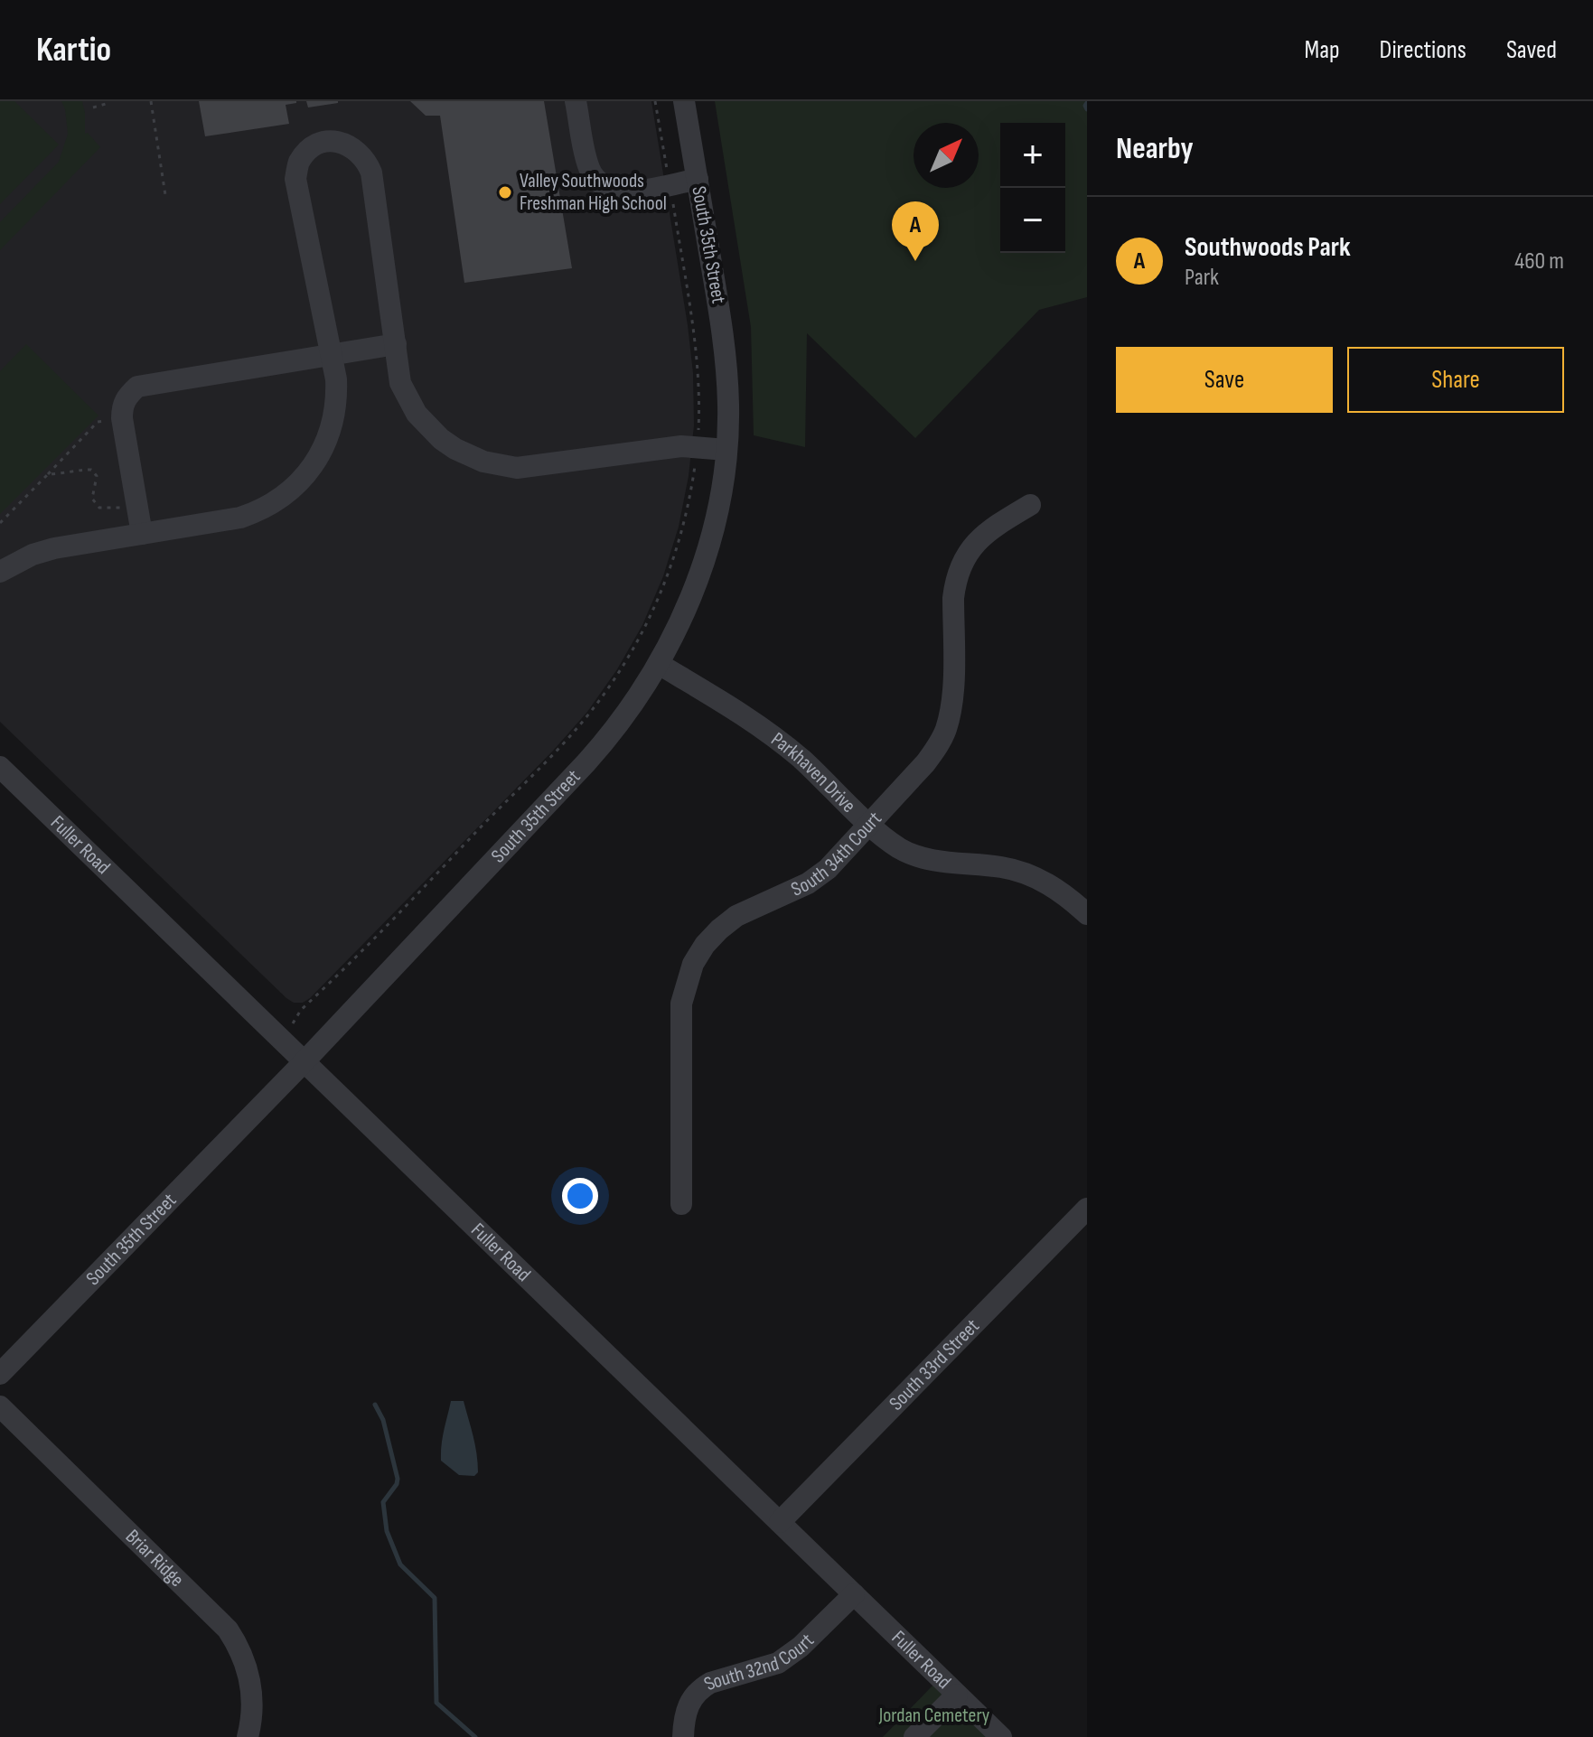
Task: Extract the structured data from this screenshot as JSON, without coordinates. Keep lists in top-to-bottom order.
{
  "streets": {
    "street": [
      "South 35th Street",
      "Parkhaven Drive",
      "Fuller Road",
      "South 34th Court",
      "South 33rd Street",
      "Briar Ridge",
      "South 32nd Court"
    ]
  },
  "crossings": [
    ["South 35th Street", "Parkhaven Drive"],
    ["South 35th Street", "Fuller Road"],
    ["Parkhaven Drive", "South 34th Court"],
    ["Fuller Road", "South 33rd Street"],
    ["Fuller Road", "South 32nd Court"]
  ],
  "parks": ["Jordan Cemetery"],
  "places": ["Valley Southwoods Freshman High School"],
  "north": "top right",
  "page": {
    "header": "Kartio",
    "nav": ["Map", "Directions", "Saved"],
    "heading": "Nearby",
    "map_buttons": ["+", "−"],
    "list": [
      {
        "mark": "A",
        "name": "Southwoods Park",
        "note": "Park",
        "value": "460 m"
      }
    ],
    "pins": "A",
    "buttons": ["Save", "Share"]
  }
}
